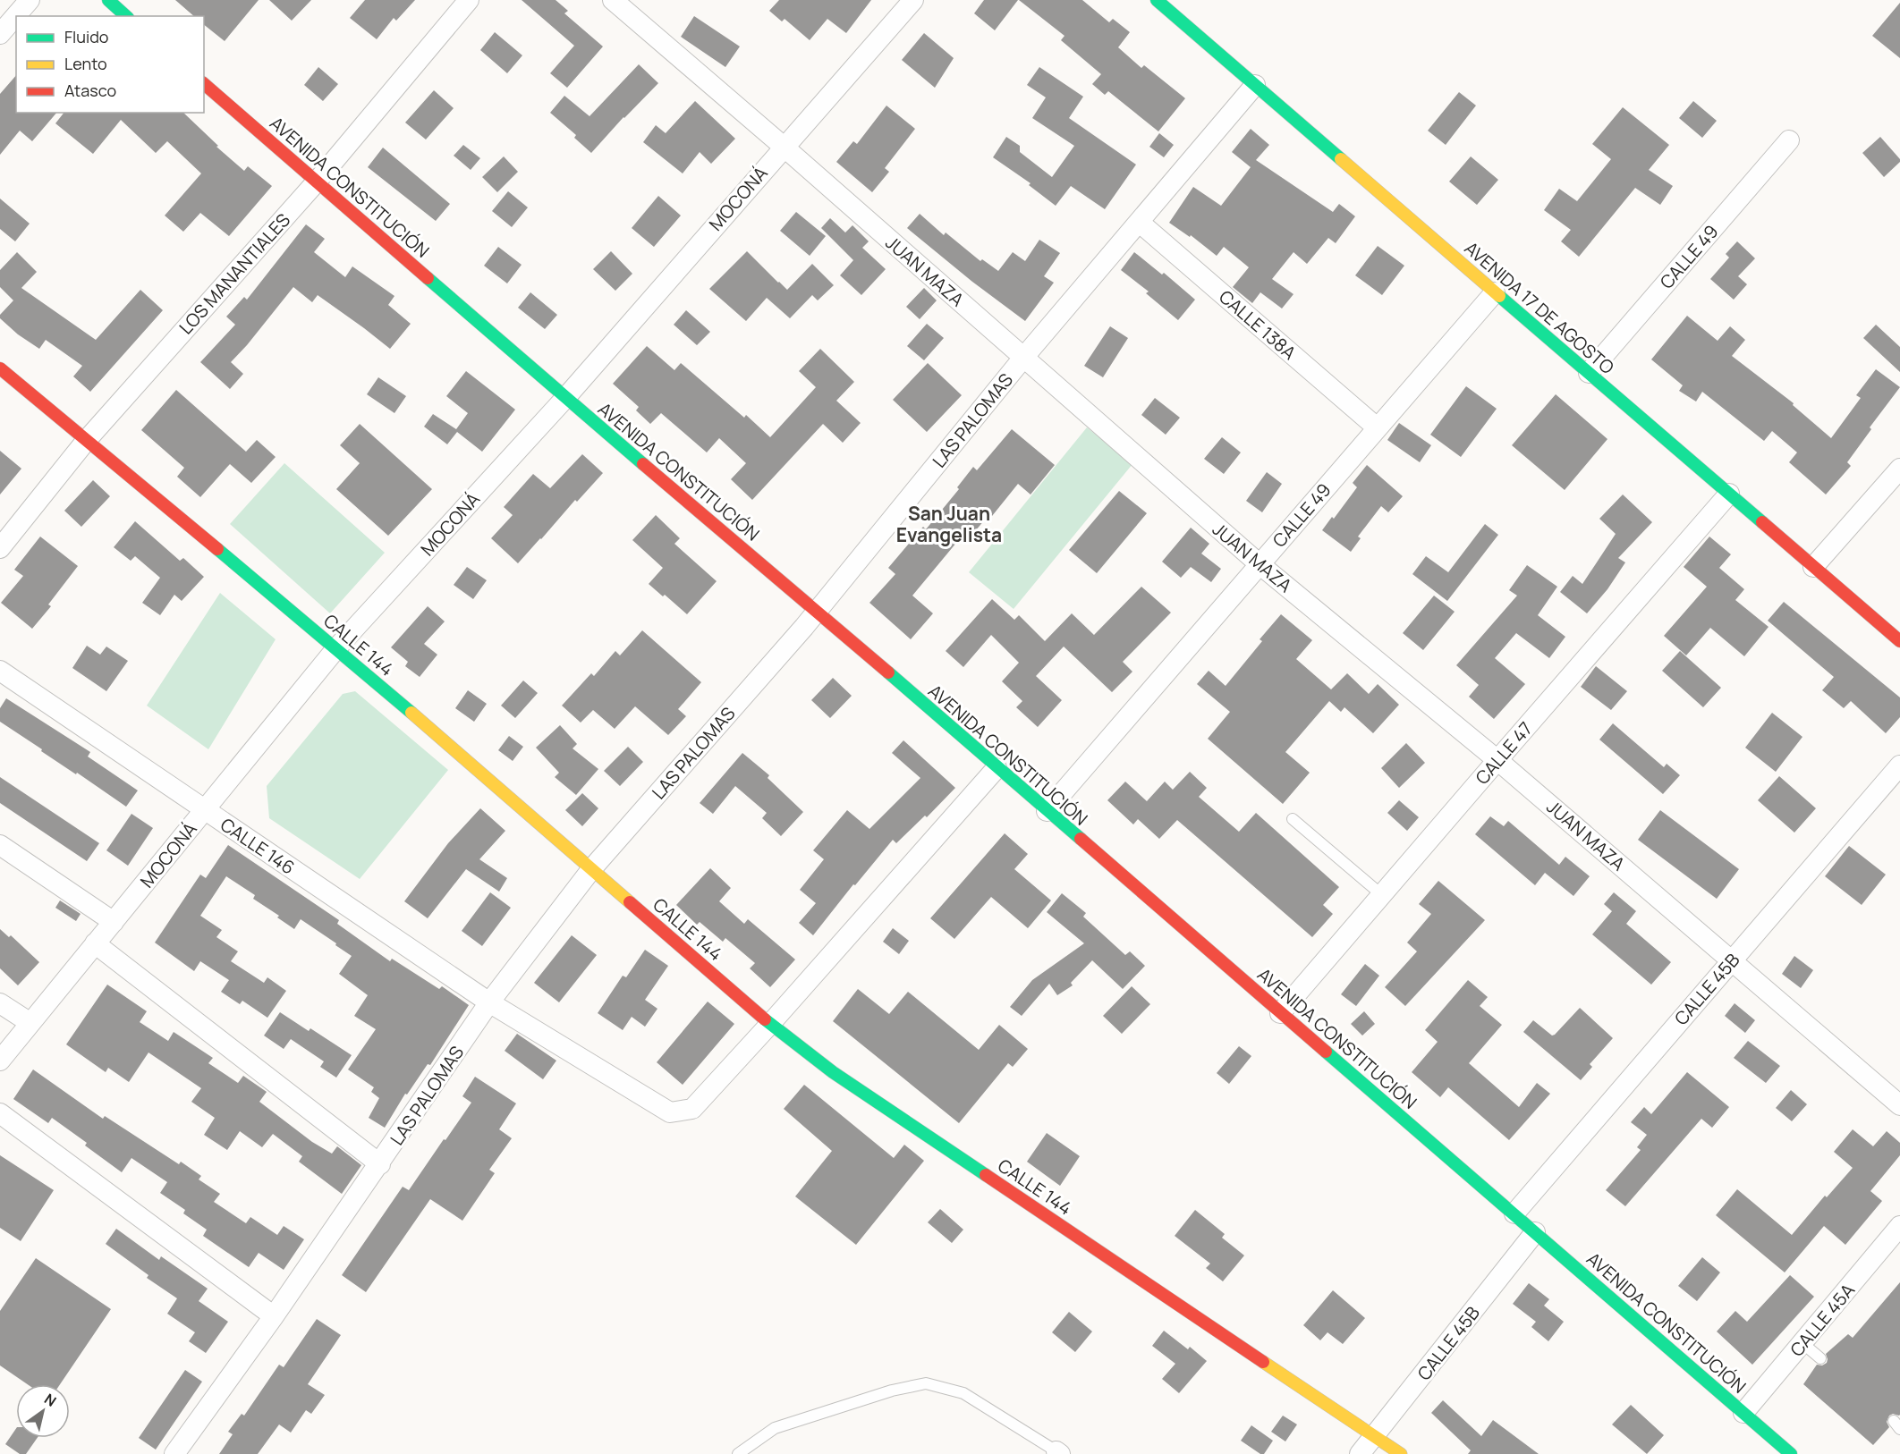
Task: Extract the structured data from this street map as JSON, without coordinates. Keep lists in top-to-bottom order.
{
  "streets": {
    "main road": ["AVENIDA CONSTITUCIÓN", "AVENIDA 17 DE AGOSTO", "CALLE 144"],
    "street": [
      "MOCONÁ",
      "CALLE 49",
      "JUAN MAZA",
      "LOS MANANTIALES",
      "CALLE 138A",
      "LAS PALOMAS",
      "CALLE 47",
      "CALLE 146",
      "CALLE 45B",
      "CALLE 45A"
    ]
  },
  "crossings": [
    ["AVENIDA CONSTITUCIÓN", "MOCONÁ"],
    ["AVENIDA CONSTITUCIÓN", "CALLE 49"],
    ["AVENIDA CONSTITUCIÓN", "LOS MANANTIALES"],
    ["AVENIDA CONSTITUCIÓN", "LAS PALOMAS"],
    ["AVENIDA CONSTITUCIÓN", "CALLE 47"],
    ["AVENIDA CONSTITUCIÓN", "CALLE 146"],
    ["AVENIDA CONSTITUCIÓN", "CALLE 45B"],
    ["AVENIDA CONSTITUCIÓN", "CALLE 45A"],
    ["MOCONÁ", "JUAN MAZA"],
    ["MOCONÁ", "CALLE 144"],
    ["MOCONÁ", "CALLE 146"],
    ["CALLE 49", "JUAN MAZA"],
    ["CALLE 49", "AVENIDA 17 DE AGOSTO"],
    ["CALLE 49", "CALLE 138A"],
    ["JUAN MAZA", "LAS PALOMAS"],
    ["JUAN MAZA", "CALLE 47"],
    ["JUAN MAZA", "CALLE 45B"],
    ["LOS MANANTIALES", "CALLE 144"],
    ["AVENIDA 17 DE AGOSTO", "LAS PALOMAS"],
    ["AVENIDA 17 DE AGOSTO", "CALLE 47"],
    ["CALLE 138A", "LAS PALOMAS"],
    ["LAS PALOMAS", "CALLE 144"],
    ["LAS PALOMAS", "CALLE 146"],
    ["CALLE 144", "CALLE 146"],
    ["CALLE 144", "CALLE 45B"]
  ],
  "districts": ["San Juan Evangelista"],
  "legend": ["Fluido", "Lento", "Atasco"],
  "north": "top right"
}
